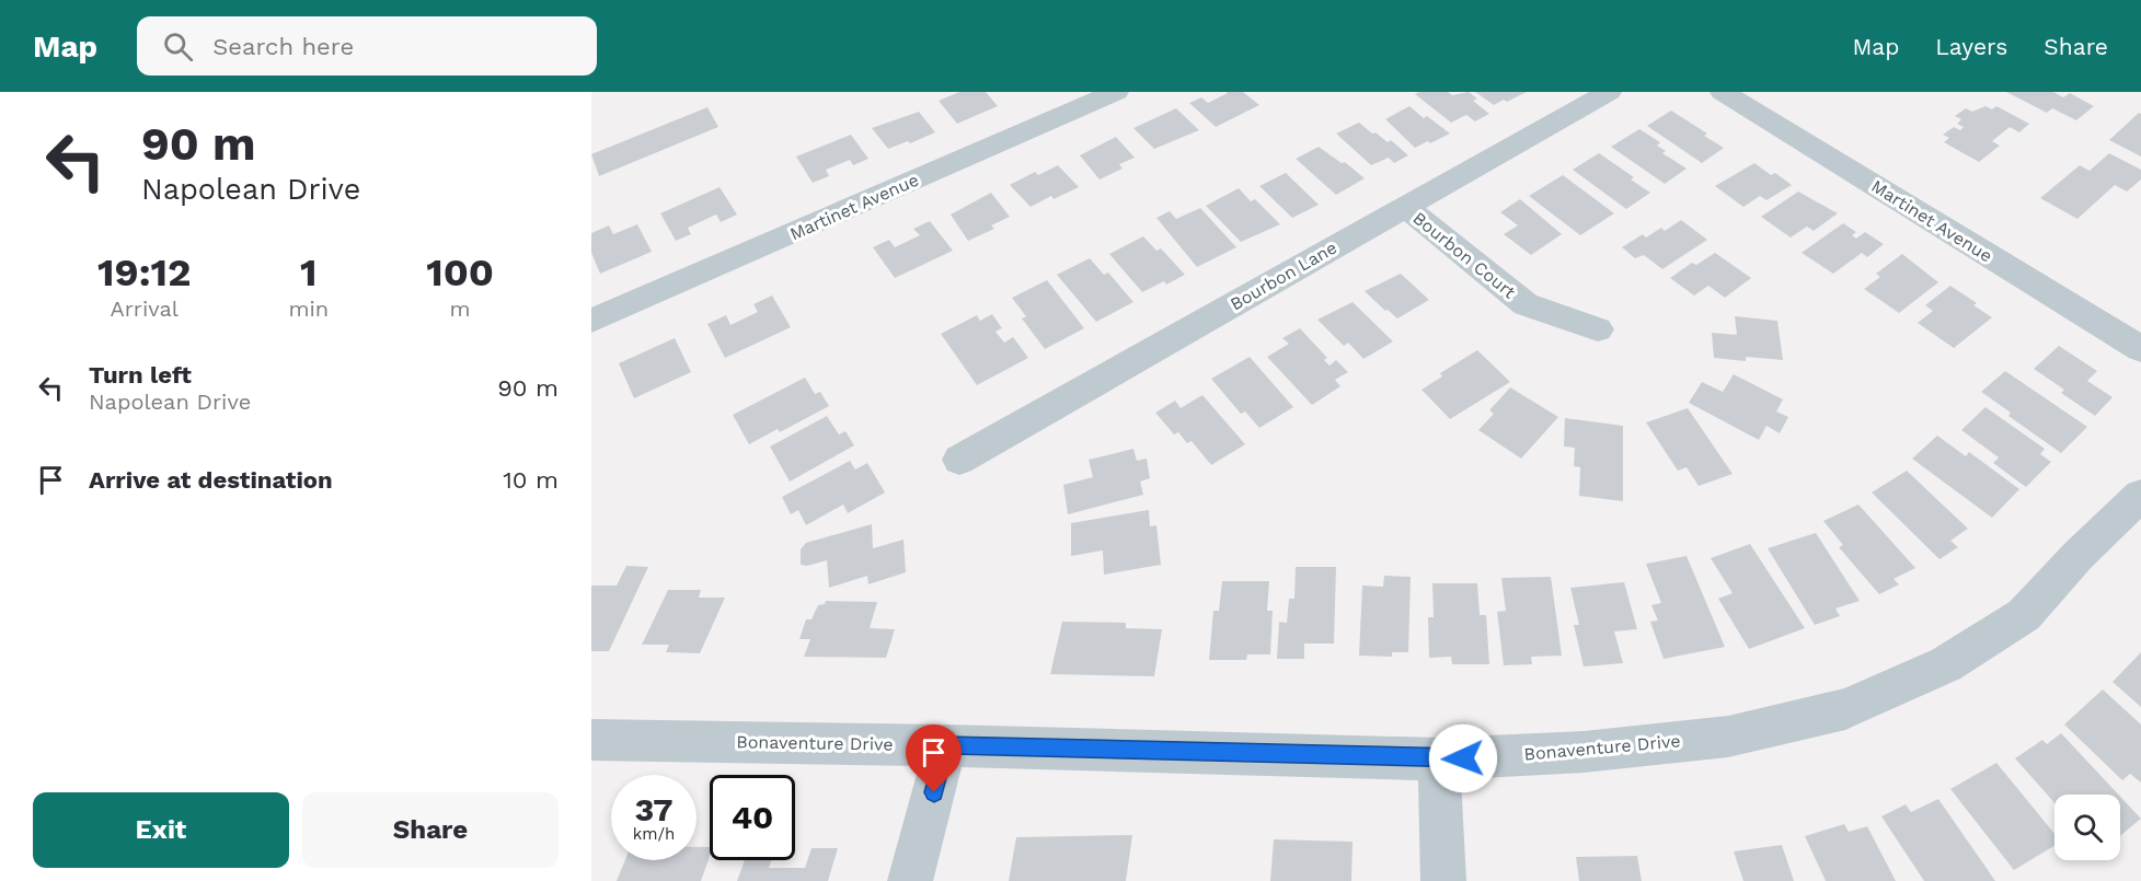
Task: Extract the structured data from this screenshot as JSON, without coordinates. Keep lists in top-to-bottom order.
{
  "streets": {
    "street": [
      "Martinet Avenue",
      "Bourbon Court",
      "Bourbon Lane",
      "Bonaventure Drive"
    ]
  },
  "crossings": [
    ["Bourbon Court", "Bourbon Lane"]
  ],
  "page": {
    "header": "Map",
    "search": "Search here",
    "nav": ["Map", "Layers", "Share"],
    "turn": ["90 m", "Napolean Drive"],
    "eta": [
      "19:12",
      "Arrival",
      "1",
      "min",
      "100",
      "m"
    ],
    "list": [
      {
        "name": "Turn left",
        "note": "Napolean Drive",
        "value": "90 m"
      },
      {
        "name": "Arrive at destination",
        "value": "10 m"
      }
    ],
    "speed": "37 km/h",
    "limit": "40",
    "buttons": ["Exit", "Share"]
  }
}
